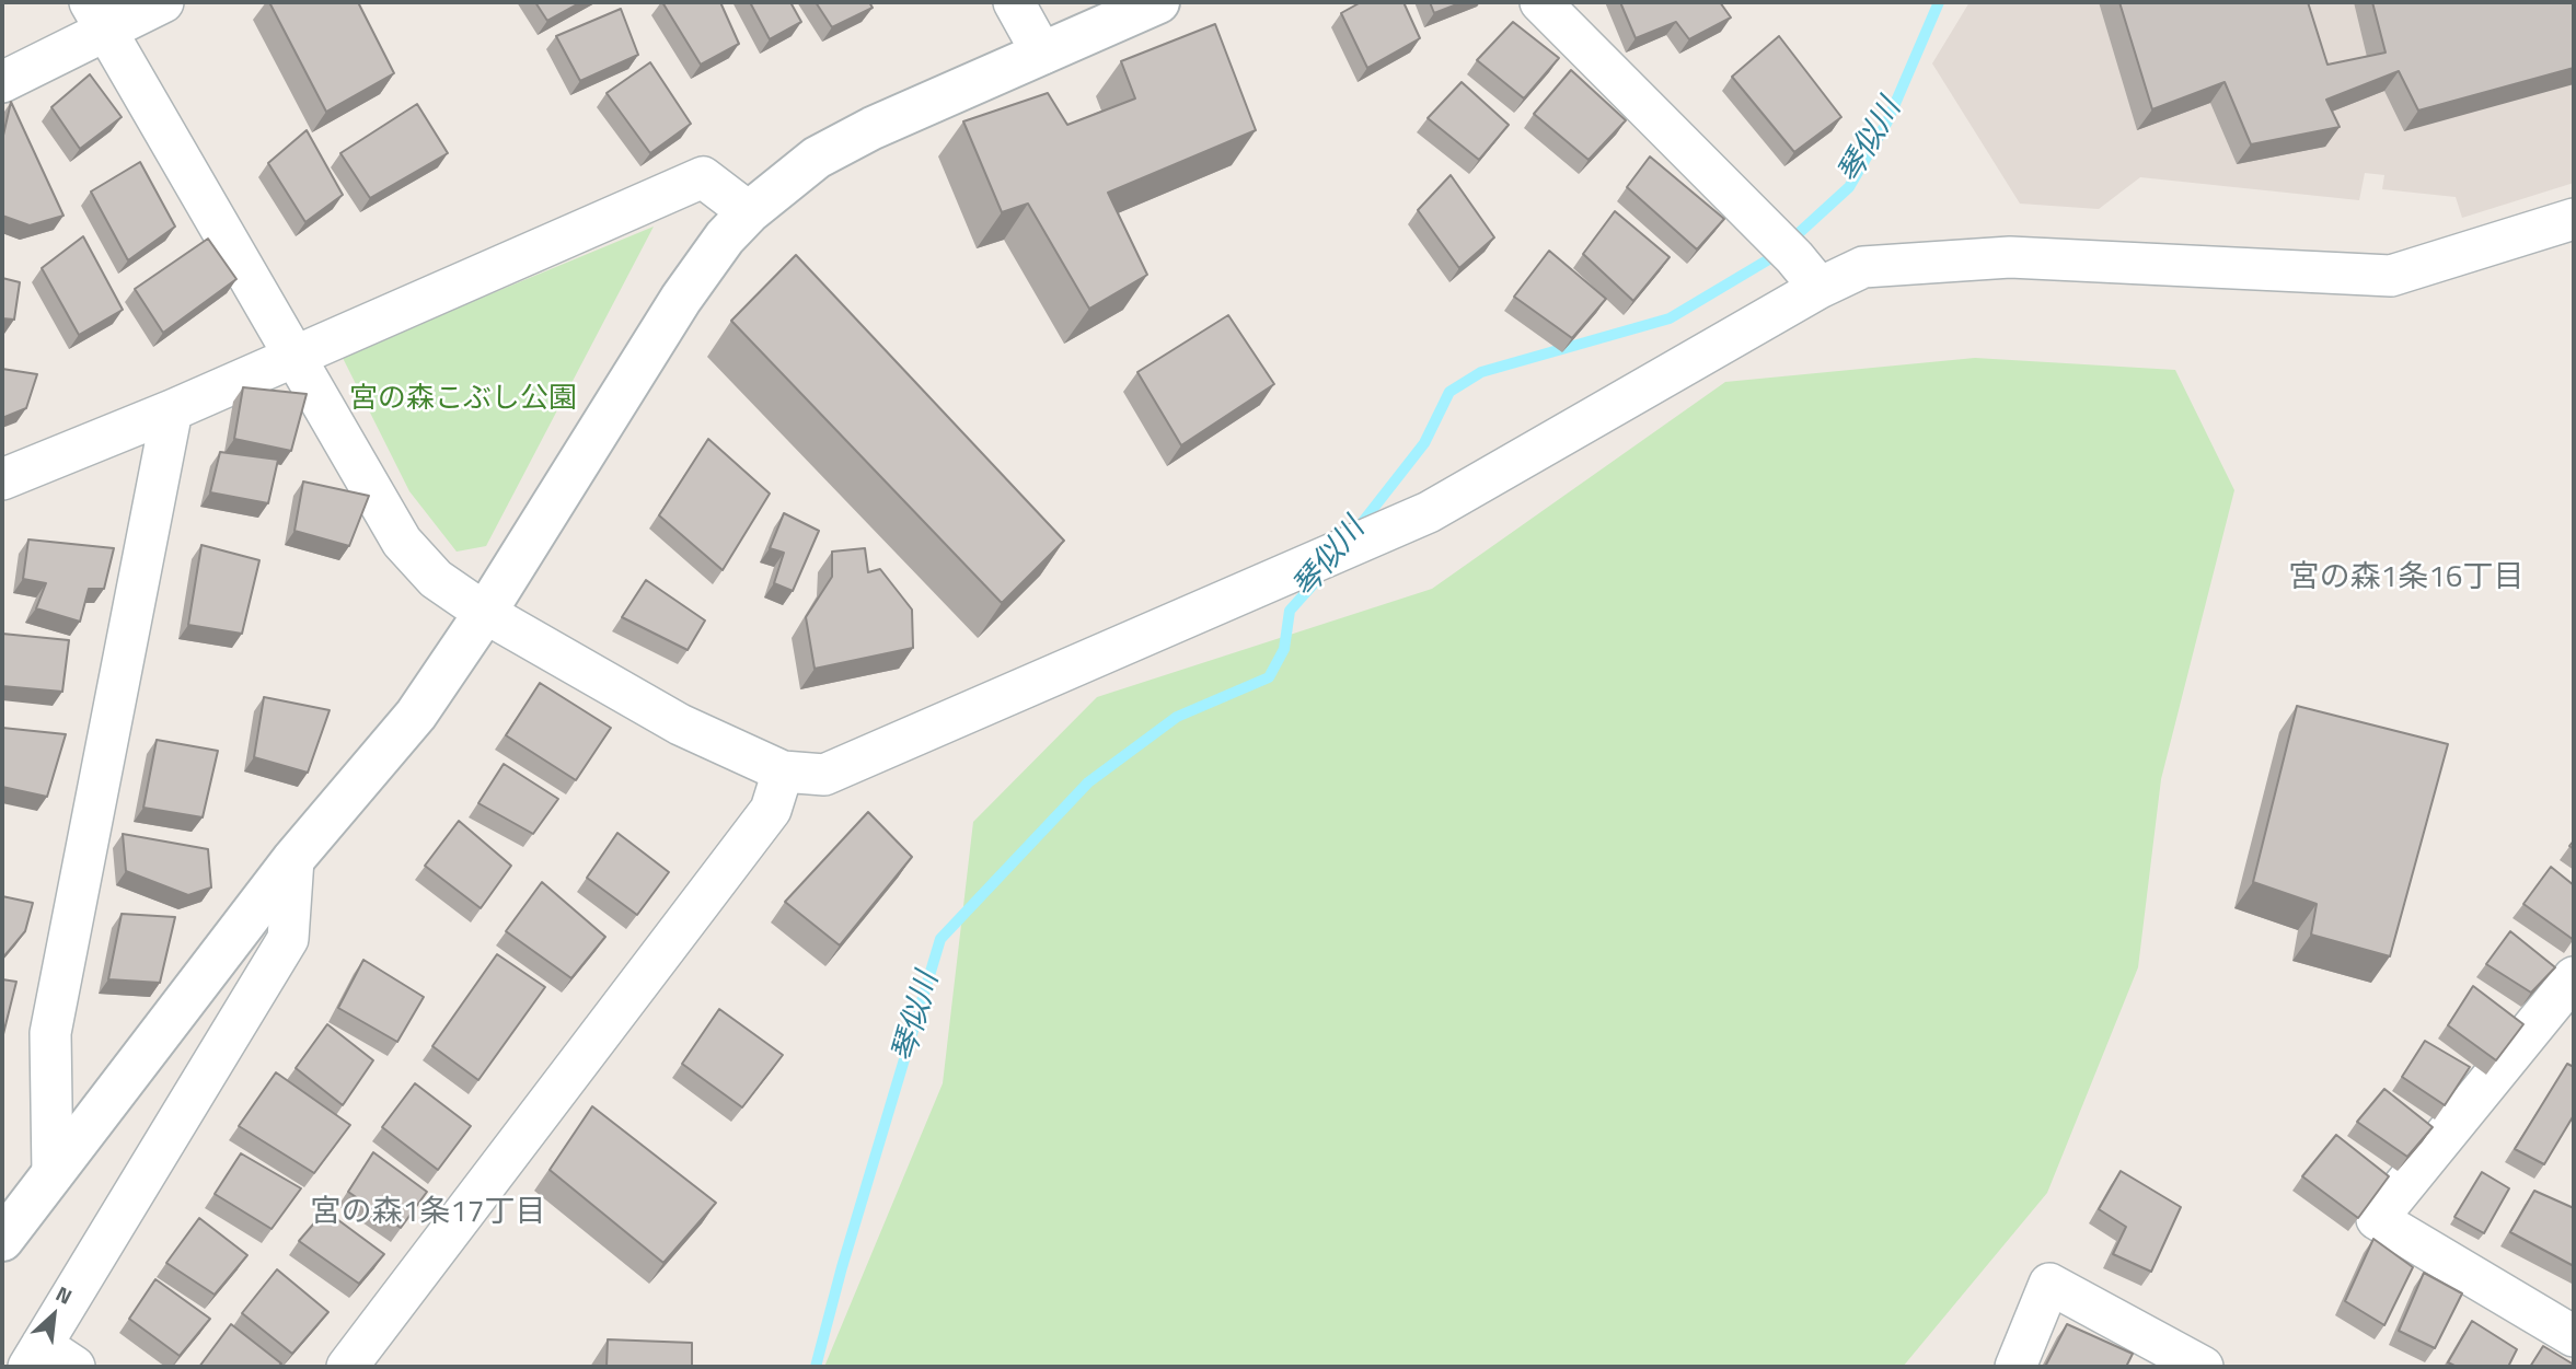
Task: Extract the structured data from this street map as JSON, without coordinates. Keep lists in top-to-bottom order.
{
  "districts": ["宮の森1条16丁目", "宮の森1条17丁目"],
  "water": ["琴似川"],
  "parks": ["宮の森こぶし公園"],
  "north": "top right"
}
